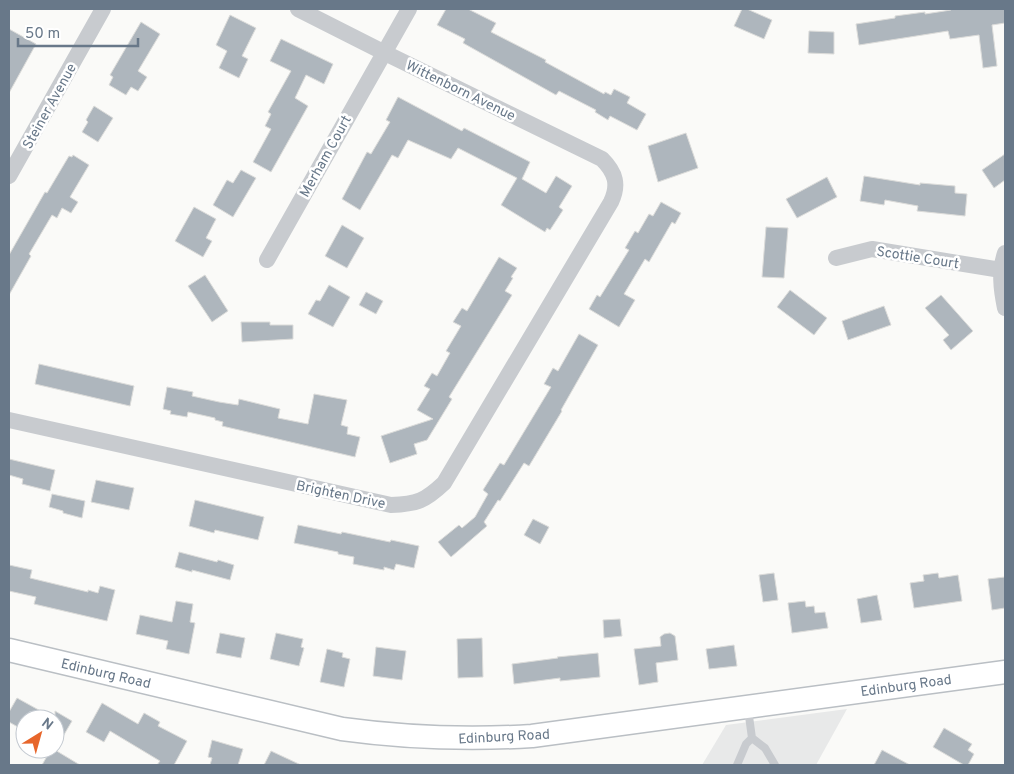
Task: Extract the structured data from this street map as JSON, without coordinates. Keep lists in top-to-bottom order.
{
  "streets": {
    "main road": ["Edinburg Road"],
    "street": [
      "Wittenborn Avenue",
      "Steiner Avenue",
      "Merham Court",
      "Scottie Court",
      "Brighten Drive"
    ]
  },
  "crossings": [
    ["Wittenborn Avenue", "Merham Court"],
    ["Wittenborn Avenue", "Brighten Drive"]
  ],
  "scale_bar": "50 m",
  "north": "top right"
}
